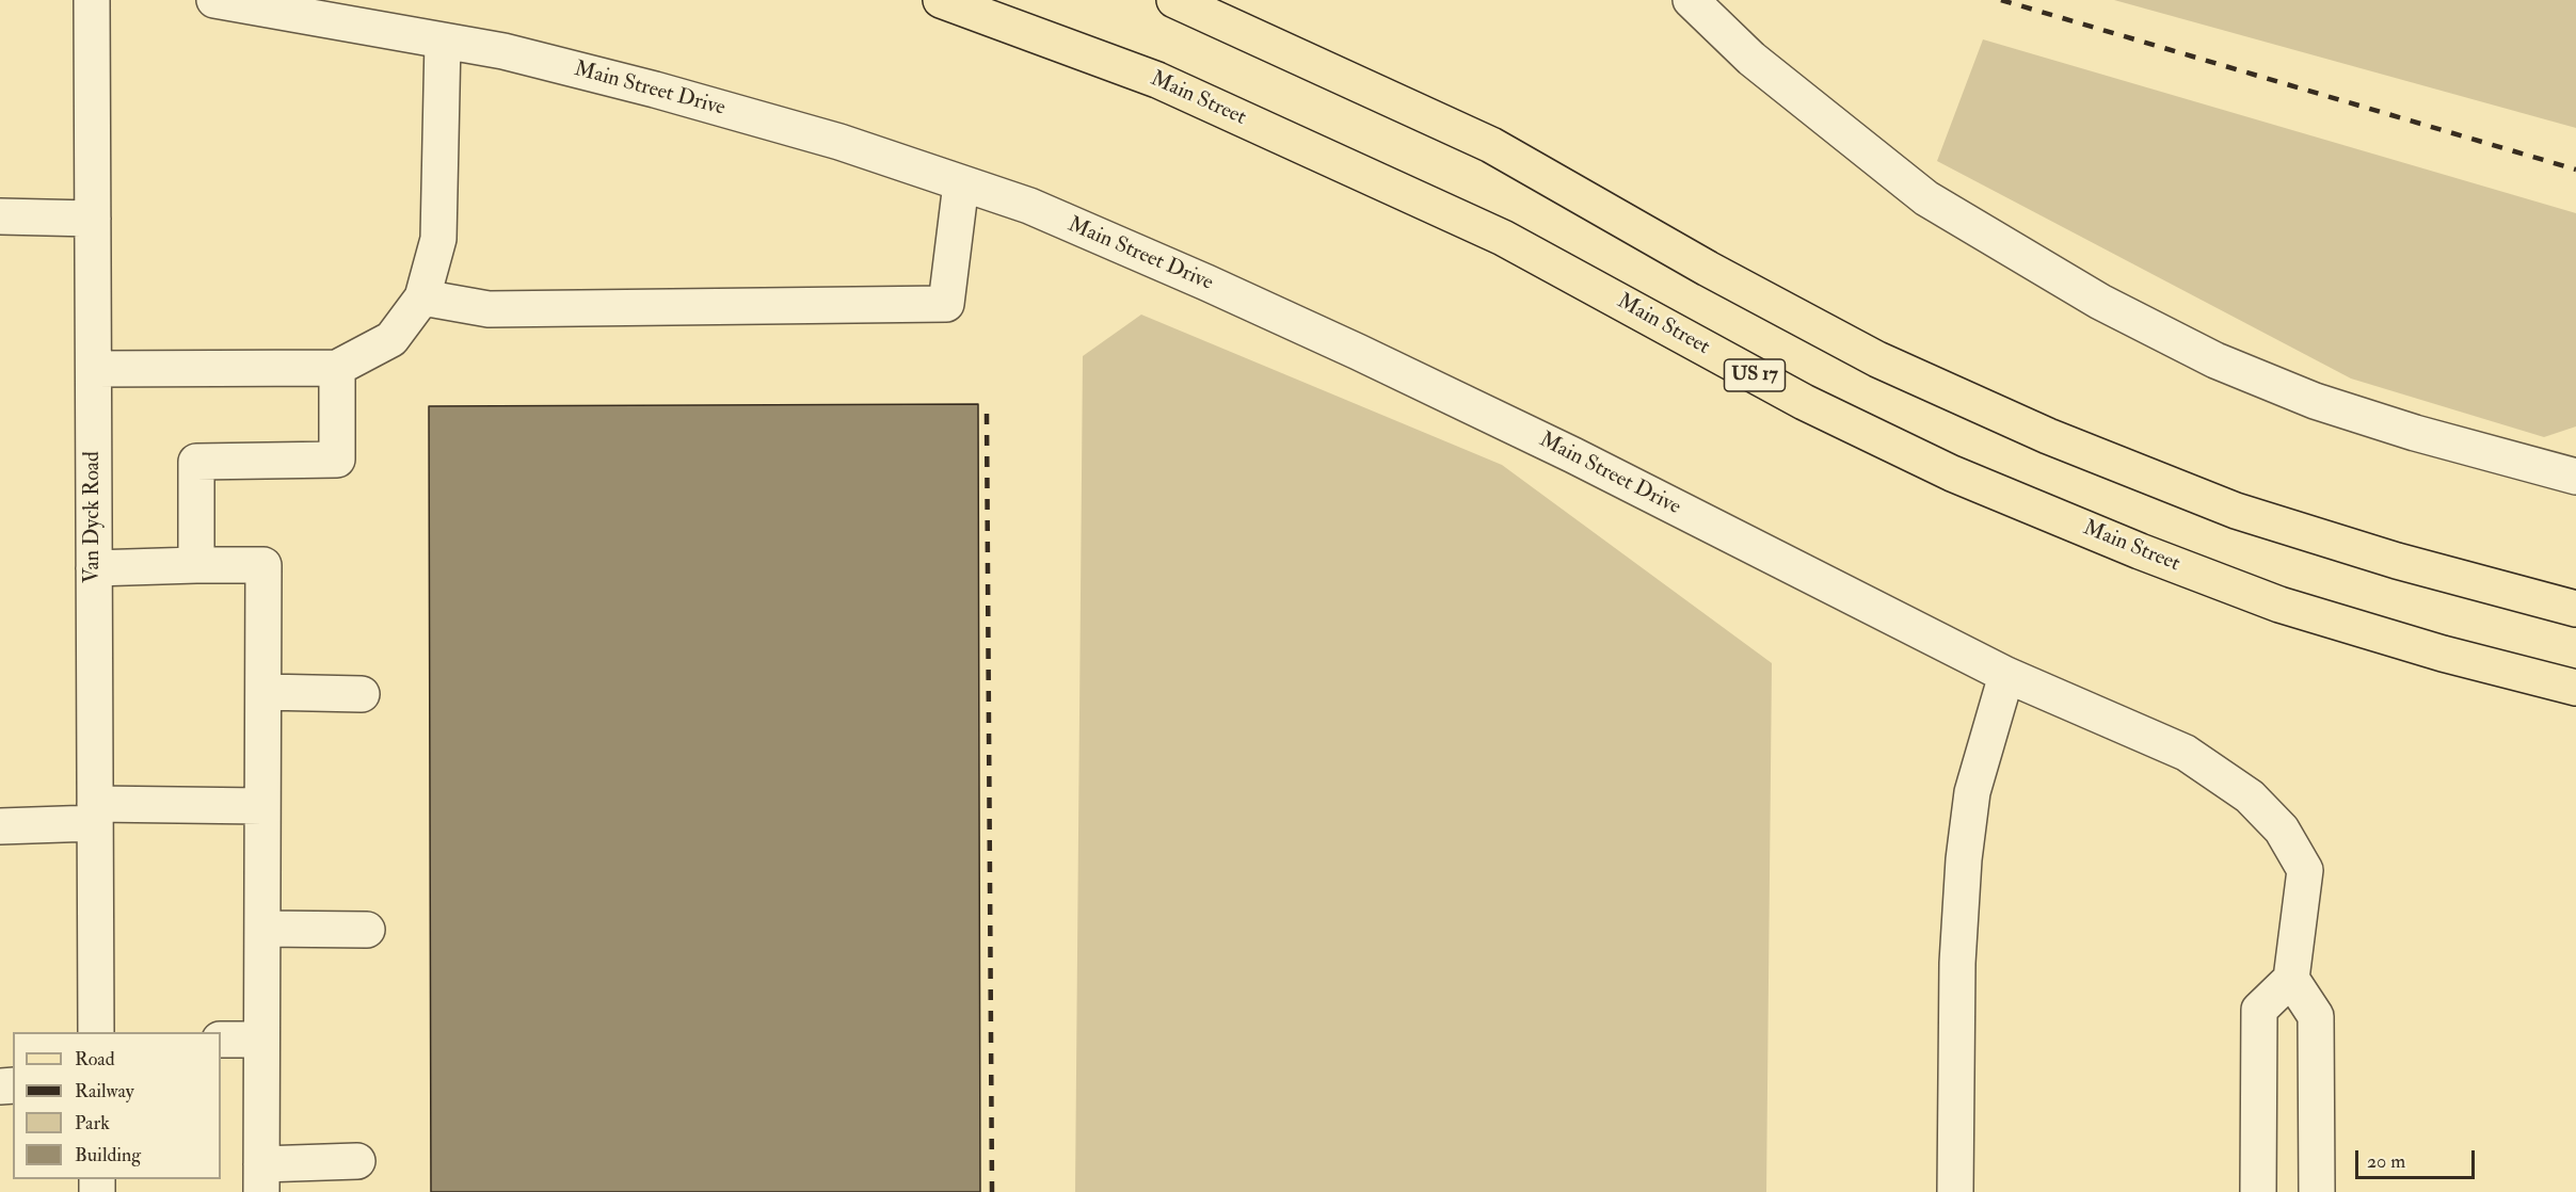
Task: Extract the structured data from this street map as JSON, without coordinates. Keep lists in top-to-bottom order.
{
  "streets": {
    "main road": ["Main Street", "US 17"],
    "street": ["Main Street Drive", "Van Dyck Road"]
  },
  "legend": [
    "Road",
    "Railway",
    "Park",
    "Building"
  ],
  "scale_bar": "20 m"
}
